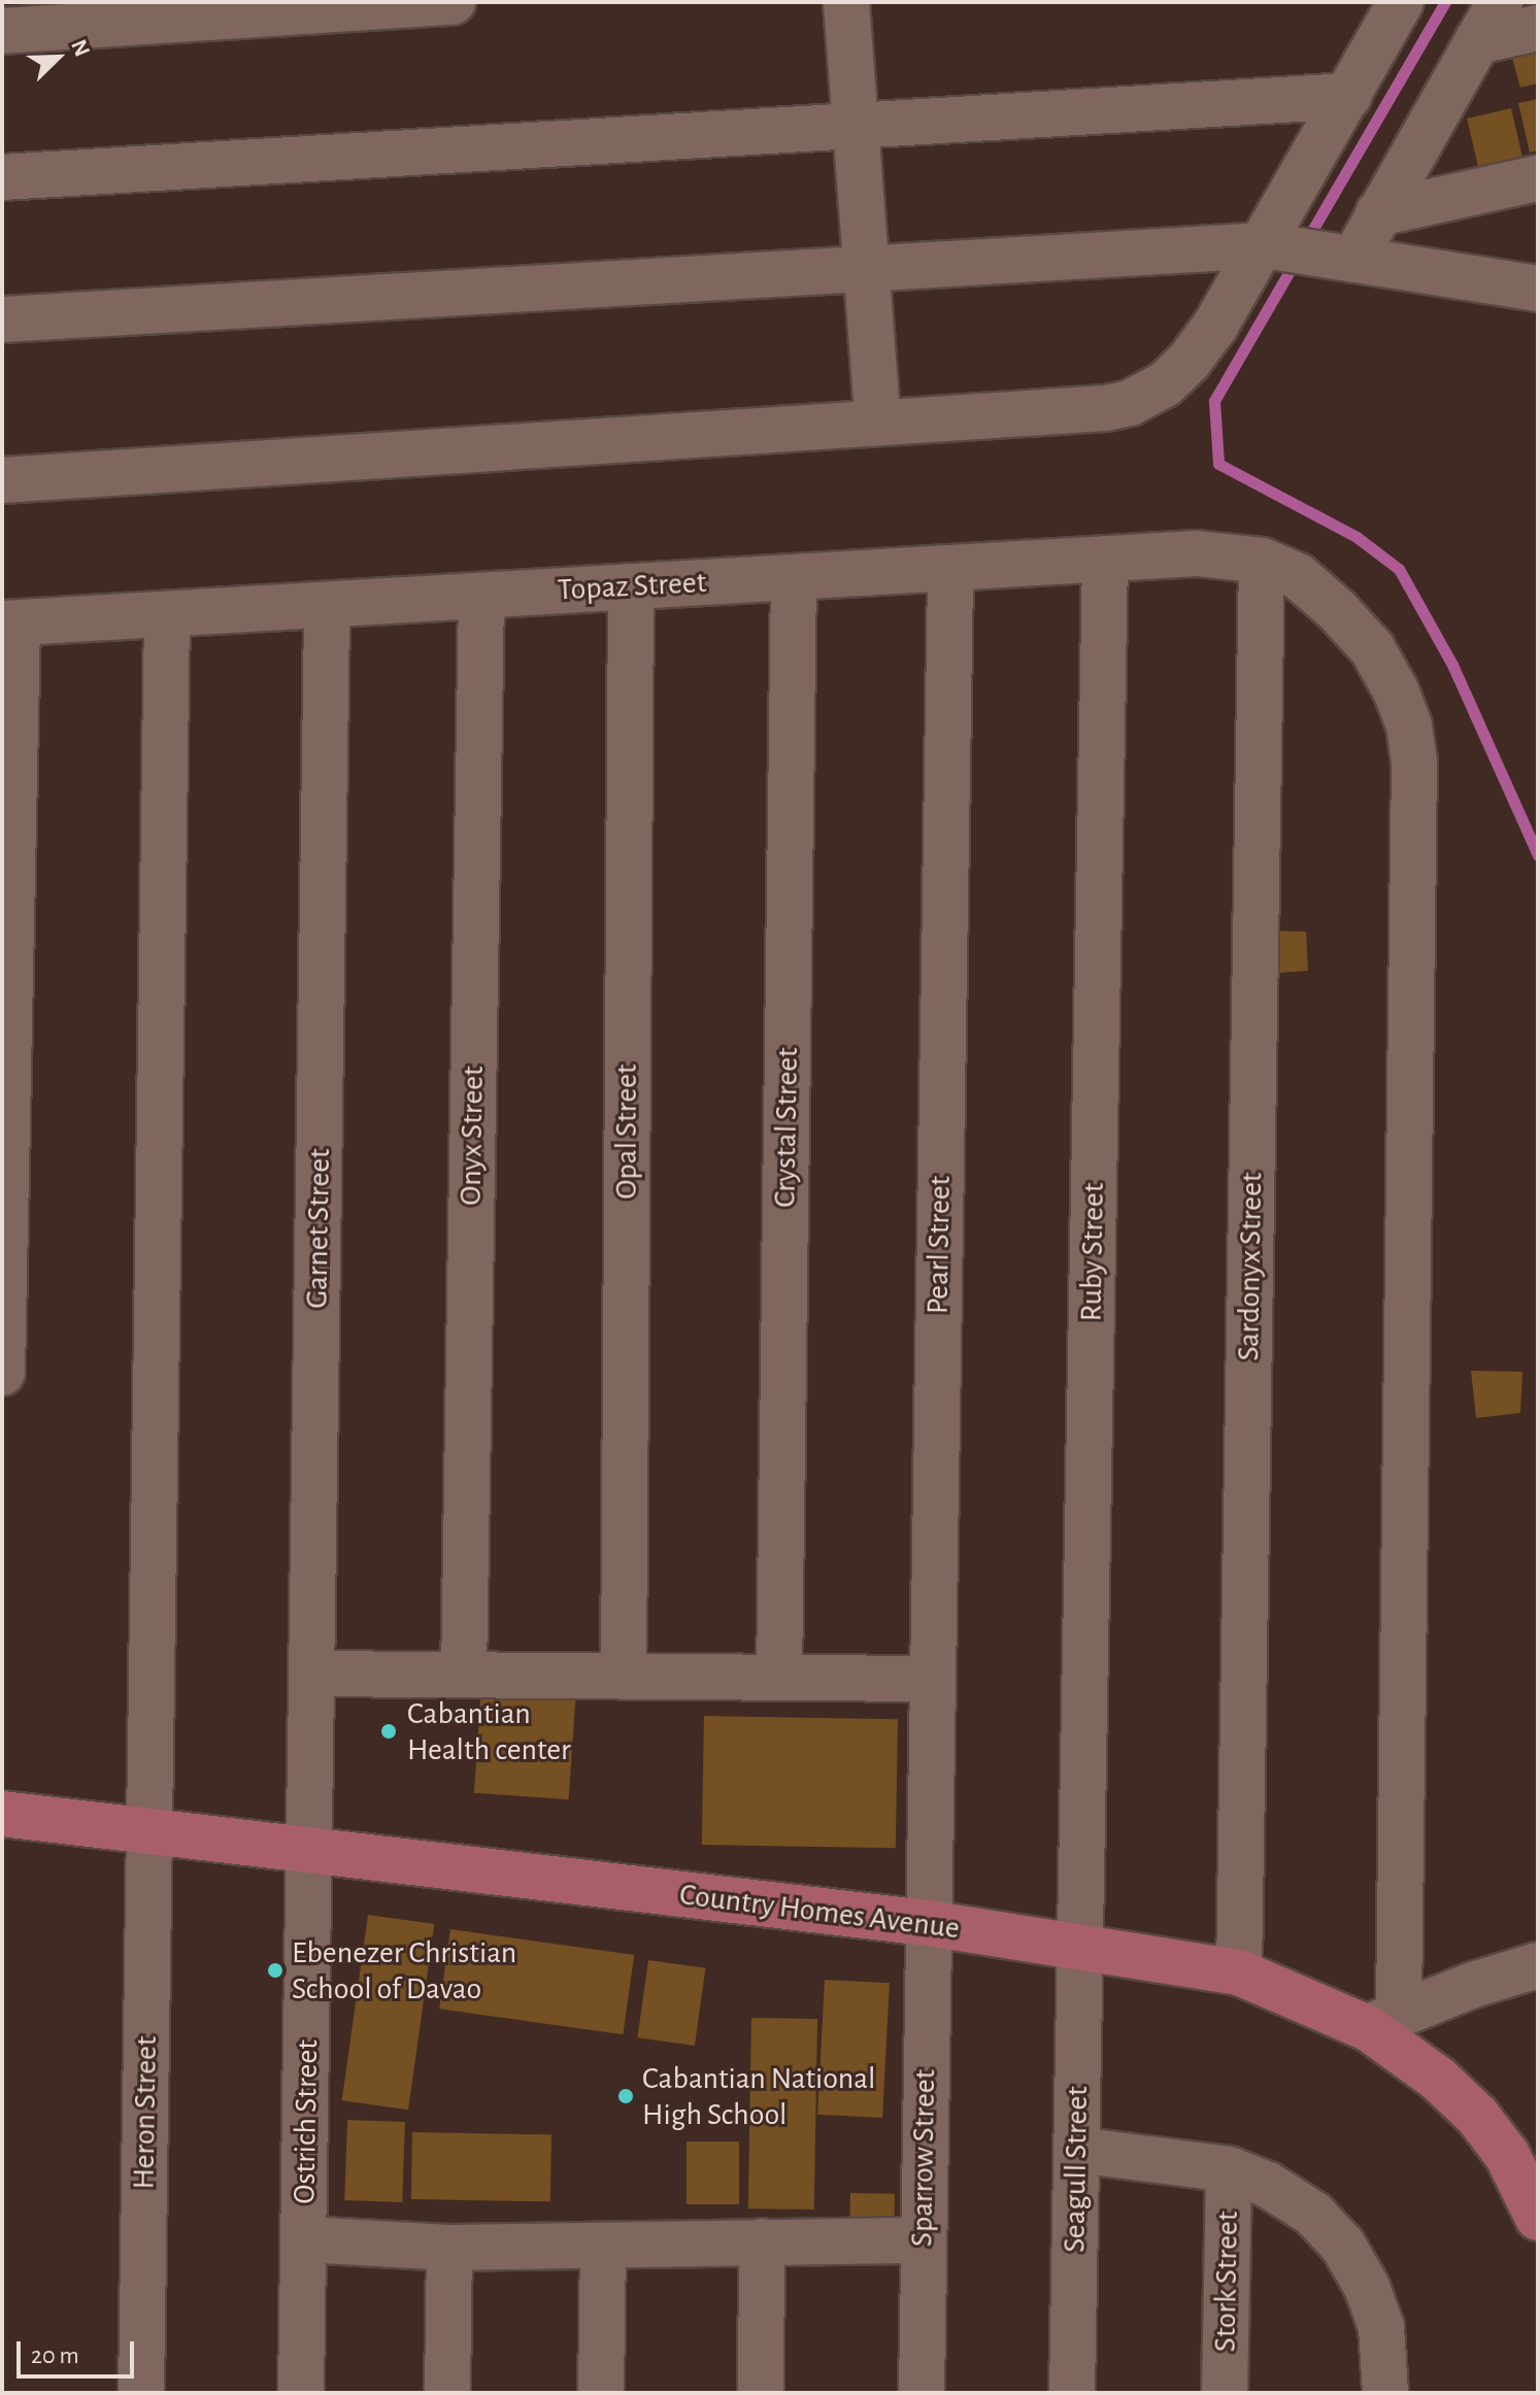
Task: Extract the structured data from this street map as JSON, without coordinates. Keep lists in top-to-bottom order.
{
  "streets": {
    "main road": ["Country Homes Avenue"],
    "street": [
      "Topaz Street",
      "Crystal Street",
      "Opal Street",
      "Onyx Street",
      "Garnet Street",
      "Pearl Street",
      "Ruby Street",
      "Sardonyx Street",
      "Heron Street",
      "Ostrich Street",
      "Sparrow Street",
      "Seagull Street",
      "Stork Street"
    ]
  },
  "crossings": [
    ["Topaz Street", "Crystal Street"],
    ["Topaz Street", "Opal Street"],
    ["Topaz Street", "Onyx Street"],
    ["Topaz Street", "Garnet Street"],
    ["Topaz Street", "Pearl Street"],
    ["Topaz Street", "Ruby Street"],
    ["Topaz Street", "Sardonyx Street"],
    ["Topaz Street", "Country Homes Avenue"],
    ["Topaz Street", "Heron Street"],
    ["Garnet Street", "Country Homes Avenue"],
    ["Garnet Street", "Ostrich Street"],
    ["Pearl Street", "Country Homes Avenue"],
    ["Pearl Street", "Sparrow Street"],
    ["Ruby Street", "Country Homes Avenue"],
    ["Ruby Street", "Seagull Street"],
    ["Sardonyx Street", "Country Homes Avenue"],
    ["Country Homes Avenue", "Heron Street"],
    ["Country Homes Avenue", "Ostrich Street"],
    ["Country Homes Avenue", "Sparrow Street"],
    ["Country Homes Avenue", "Seagull Street"]
  ],
  "places": ["Cabantian Health center", "Ebenezer Christian School of Davao", "Cabantian National High School"],
  "scale_bar": "20 m",
  "north": "top right"
}
